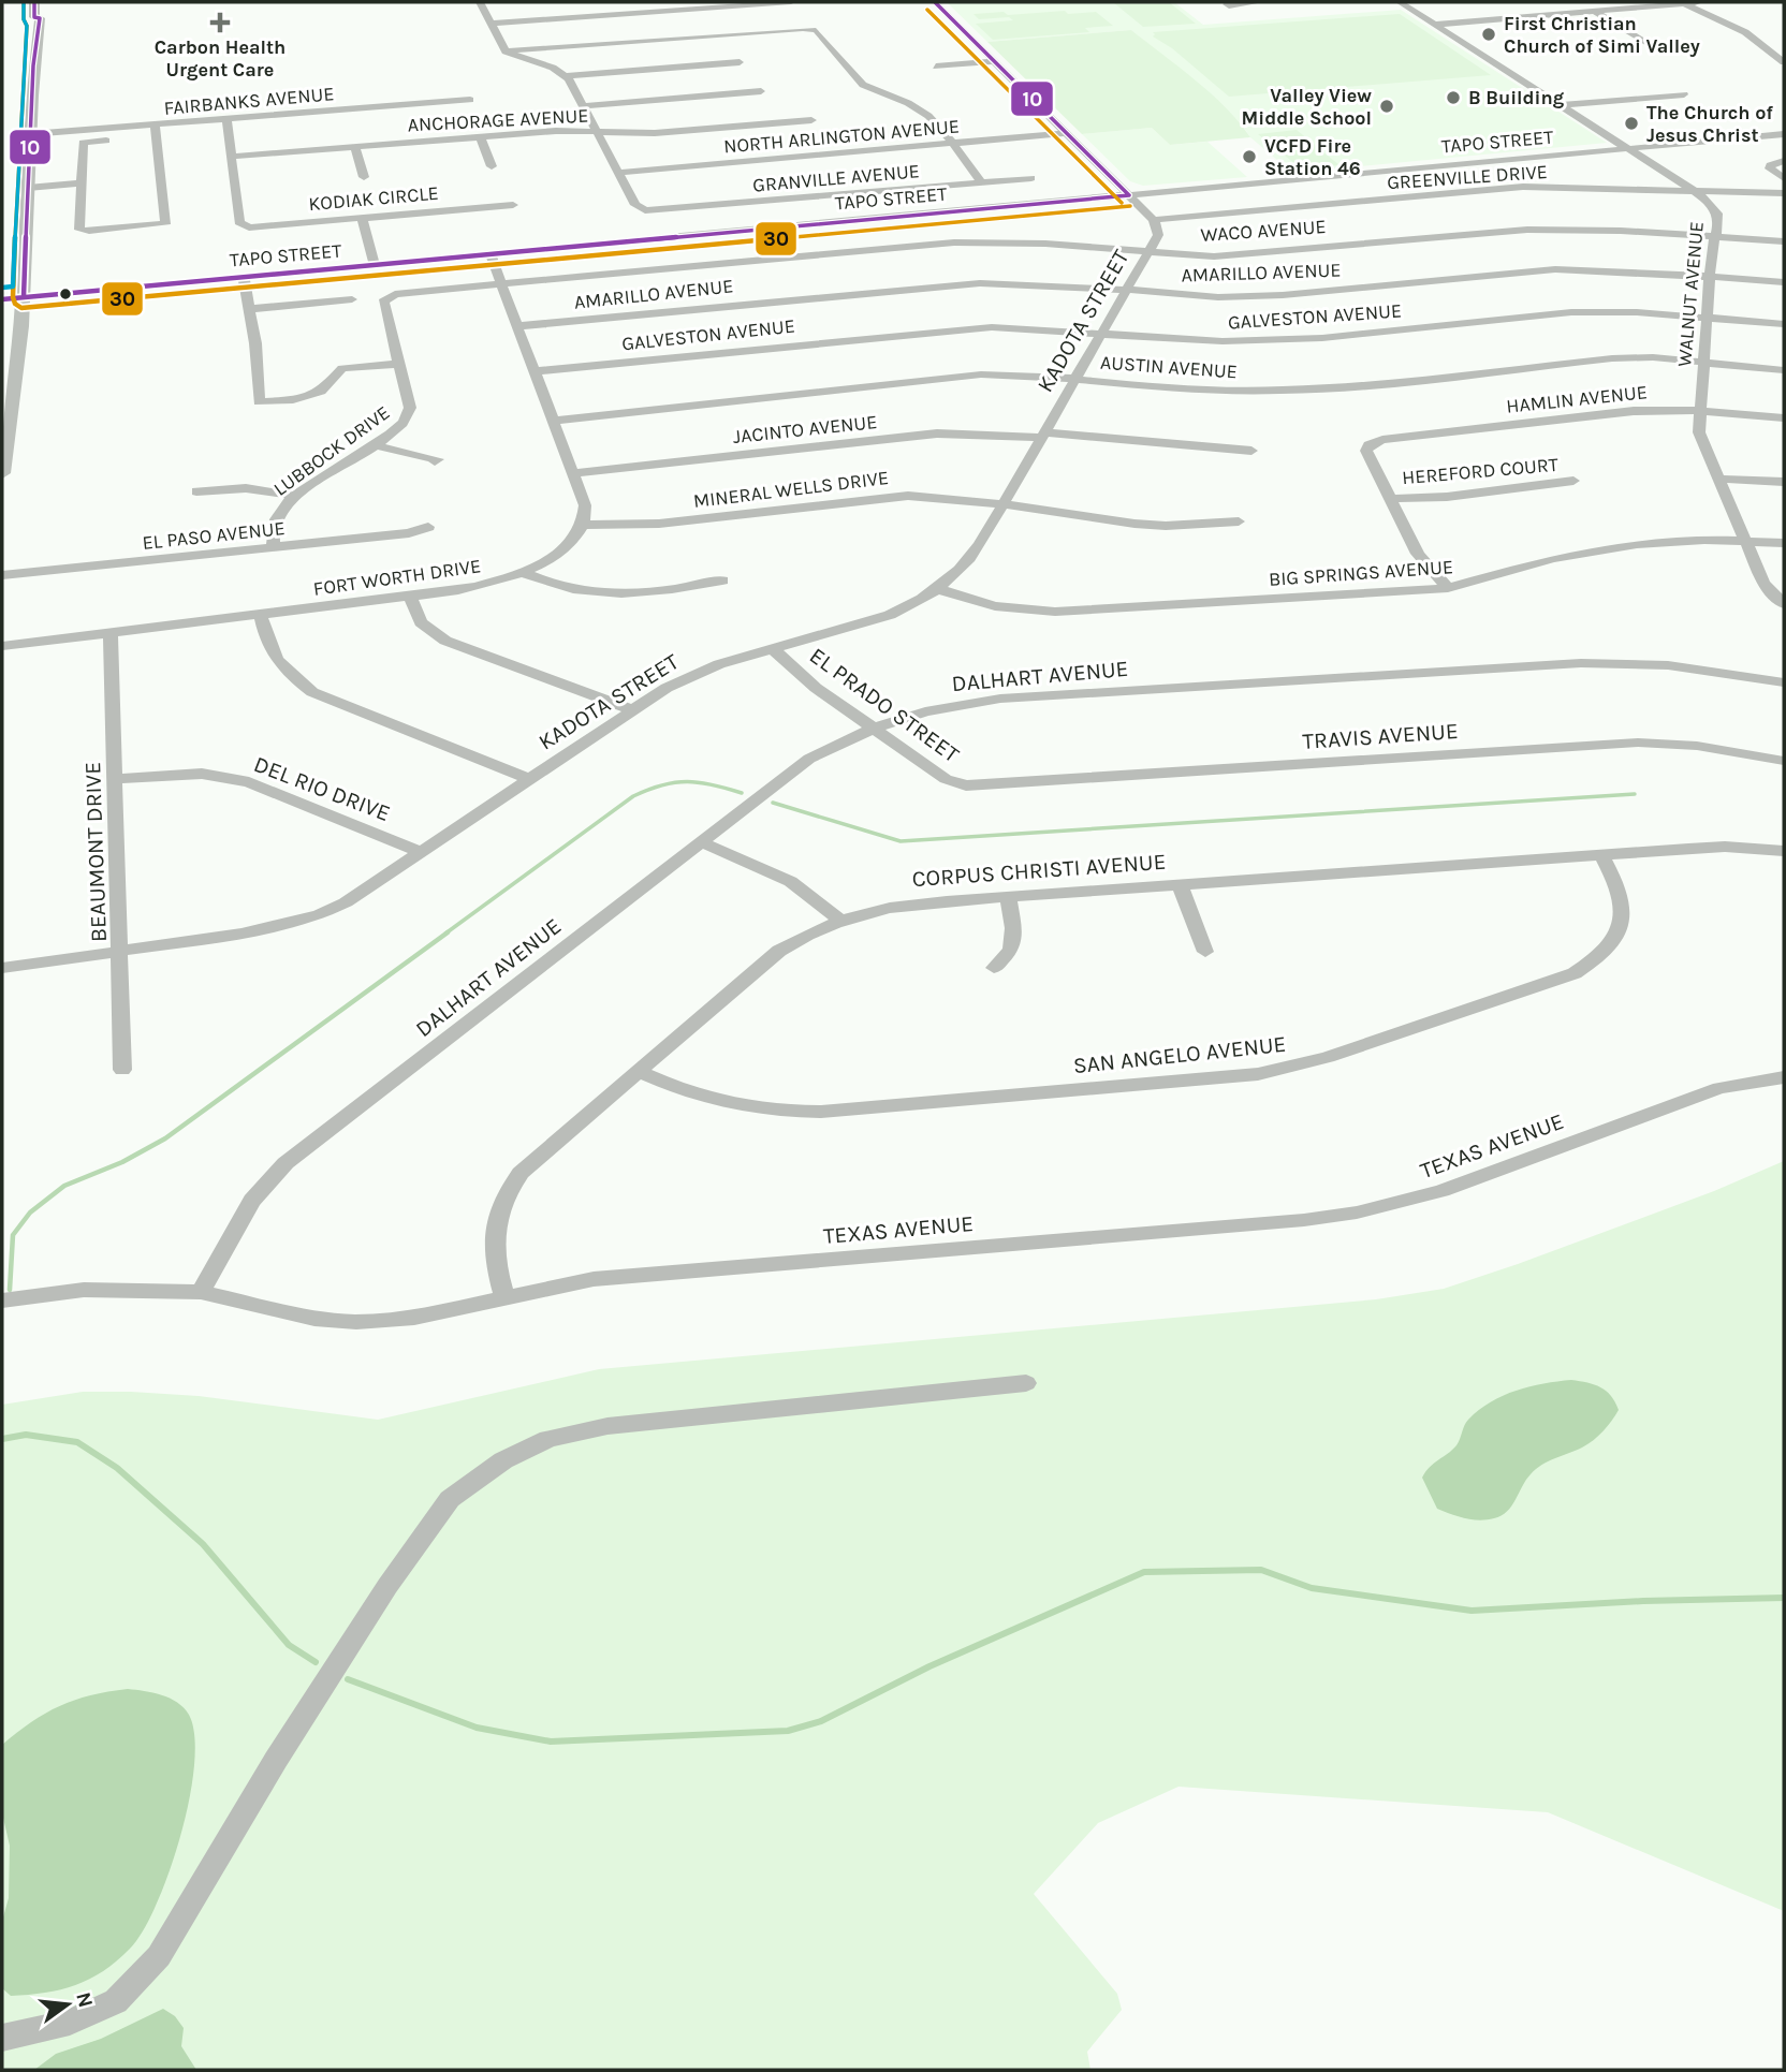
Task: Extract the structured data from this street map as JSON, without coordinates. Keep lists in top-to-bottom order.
{
  "streets": {
    "street": [
      "FAIRBANKS AVENUE",
      "ANCHORAGE AVENUE",
      "NORTH ARLINGTON AVENUE",
      "TAPO STREET",
      "GREENVILLE DRIVE",
      "GRANVILLE AVENUE",
      "KODIAK CIRCLE",
      "WACO AVENUE",
      "AMARILLO AVENUE",
      "WALNUT AVENUE",
      "GALVESTON AVENUE",
      "KADOTA STREET",
      "AUSTIN AVENUE",
      "HAMLIN AVENUE",
      "JACINTO AVENUE",
      "LUBBOCK DRIVE",
      "HEREFORD COURT",
      "MINERAL WELLS DRIVE",
      "EL PASO AVENUE",
      "BIG SPRINGS AVENUE",
      "FORT WORTH DRIVE",
      "DALHART AVENUE",
      "EL PRADO STREET",
      "TRAVIS AVENUE",
      "DEL RIO DRIVE",
      "BEAUMONT DRIVE",
      "CORPUS CHRISTI AVENUE",
      "SAN ANGELO AVENUE",
      "TEXAS AVENUE"
    ]
  },
  "crossings": [
    ["ANCHORAGE AVENUE", "KODIAK CIRCLE"],
    ["NORTH ARLINGTON AVENUE", "GRANVILLE AVENUE"],
    ["TAPO STREET", "WALNUT AVENUE"],
    ["GREENVILLE DRIVE", "WALNUT AVENUE"],
    ["GREENVILLE DRIVE", "KADOTA STREET"],
    ["WACO AVENUE", "WALNUT AVENUE"],
    ["WACO AVENUE", "KADOTA STREET"],
    ["WACO AVENUE", "LUBBOCK DRIVE"],
    ["AMARILLO AVENUE", "WALNUT AVENUE"],
    ["AMARILLO AVENUE", "KADOTA STREET"],
    ["WALNUT AVENUE", "GALVESTON AVENUE"],
    ["WALNUT AVENUE", "AUSTIN AVENUE"],
    ["WALNUT AVENUE", "HAMLIN AVENUE"],
    ["WALNUT AVENUE", "BIG SPRINGS AVENUE"],
    ["GALVESTON AVENUE", "KADOTA STREET"],
    ["KADOTA STREET", "AUSTIN AVENUE"],
    ["KADOTA STREET", "JACINTO AVENUE"],
    ["KADOTA STREET", "MINERAL WELLS DRIVE"],
    ["KADOTA STREET", "BIG SPRINGS AVENUE"],
    ["KADOTA STREET", "EL PRADO STREET"],
    ["KADOTA STREET", "DEL RIO DRIVE"],
    ["KADOTA STREET", "BEAUMONT DRIVE"],
    ["HAMLIN AVENUE", "HEREFORD COURT"],
    ["LUBBOCK DRIVE", "EL PASO AVENUE"],
    ["MINERAL WELLS DRIVE", "FORT WORTH DRIVE"],
    ["FORT WORTH DRIVE", "BEAUMONT DRIVE"],
    ["DALHART AVENUE", "EL PRADO STREET"],
    ["DALHART AVENUE", "TEXAS AVENUE"],
    ["EL PRADO STREET", "TRAVIS AVENUE"],
    ["DEL RIO DRIVE", "BEAUMONT DRIVE"],
    ["CORPUS CHRISTI AVENUE", "SAN ANGELO AVENUE"],
    ["CORPUS CHRISTI AVENUE", "TEXAS AVENUE"]
  ],
  "places": {
    "health": ["Carbon Health Urgent Care"],
    "other": [
      "First Christian Church of Simi Valley",
      "B Building",
      "Valley View Middle School",
      "The Church of Jesus Christ",
      "VCFD Fire Station 46"
    ]
  },
  "lines": ["transit line 10", "transit line 30"],
  "north": "right"
}
